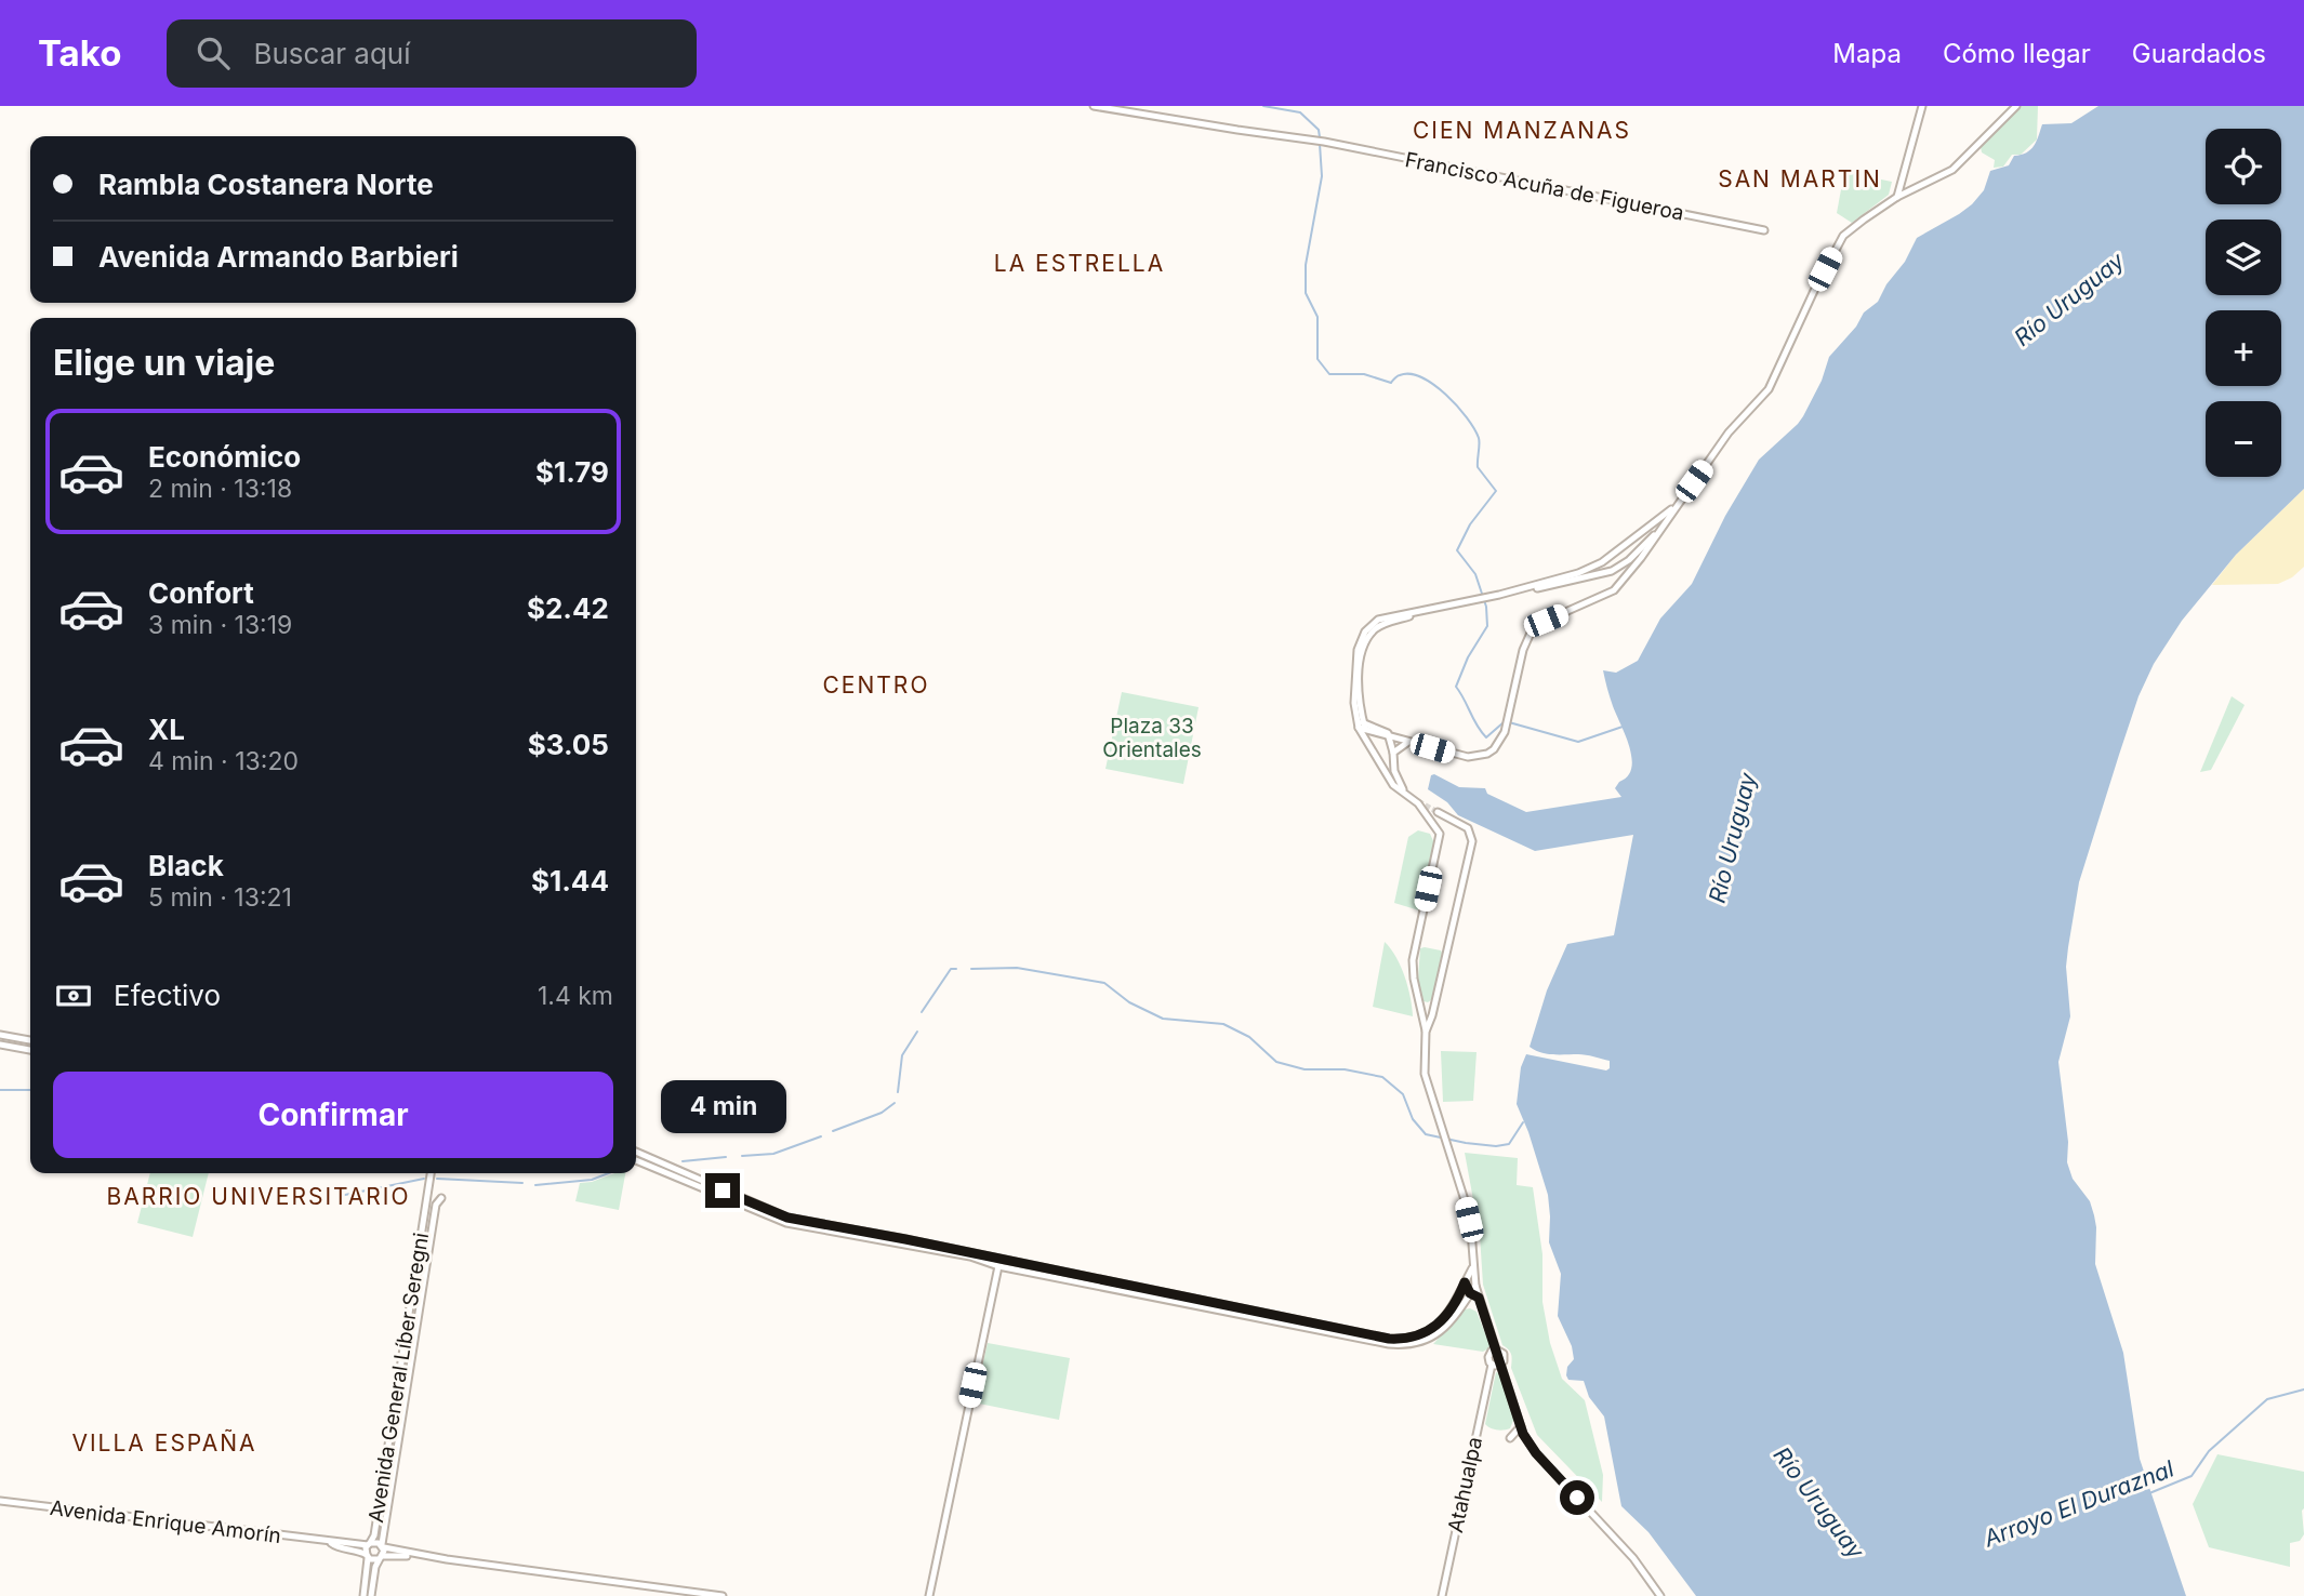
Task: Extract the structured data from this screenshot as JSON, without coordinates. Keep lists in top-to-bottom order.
{
  "streets": {
    "street": [
      "Francisco Acuña de Figueroa",
      "Avenida General Líber Seregni",
      "Atahualpa",
      "Avenida Enrique Amorín"
    ]
  },
  "crossings": [
    ["Avenida General Líber Seregni", "Avenida Enrique Amorín"]
  ],
  "districts": [
    "CIEN MANZANAS",
    "SAN MARTIN",
    "LA ESTRELLA",
    "CENTRO",
    "BARRIO UNIVERSITARIO",
    "VILLA ESPAÑA"
  ],
  "water": ["Río Uruguay", "Arroyo El Duraznal"],
  "parks": ["Plaza 33 Orientales"],
  "page": {
    "header": "Tako",
    "search": "Buscar aquí",
    "nav": ["Mapa", "Cómo llegar", "Guardados"],
    "map_buttons": ["+", "−"],
    "banner": ["Rambla Costanera Norte", "Avenida Armando Barbieri"],
    "heading": "Elige un viaje",
    "list": [
      {
        "name": "Económico",
        "note": "2 min · 13:18",
        "value": "$1.79"
      },
      {
        "name": "Confort",
        "note": "3 min · 13:19",
        "value": "$2.42"
      },
      {
        "name": "XL",
        "note": "4 min · 13:20",
        "value": "$3.05"
      },
      {
        "name": "Black",
        "note": "5 min · 13:21",
        "value": "$1.44"
      }
    ],
    "pay": ["Efectivo", "1.4 km"],
    "buttons": "Confirmar",
    "bubble": "4 min"
  }
}
